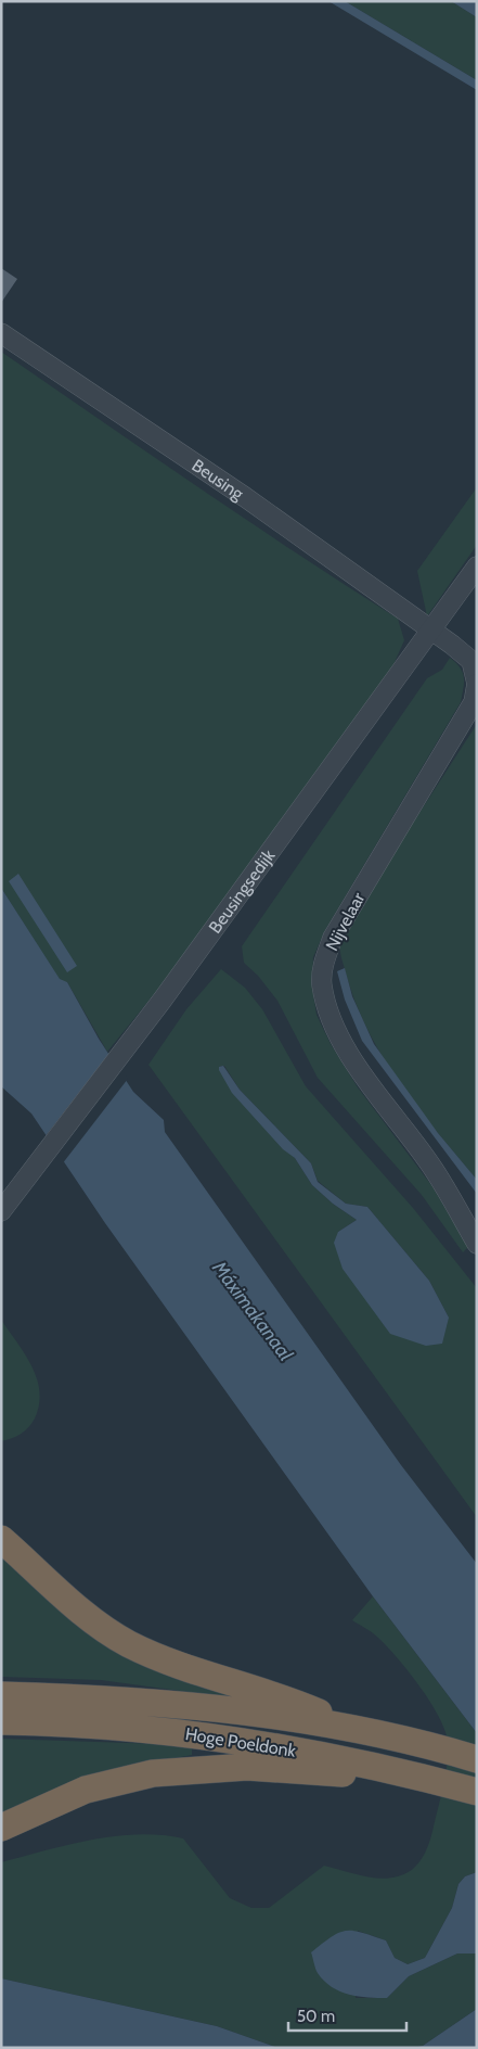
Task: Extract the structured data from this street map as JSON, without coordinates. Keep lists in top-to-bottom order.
{
  "streets": {
    "highway": ["Hoge Poeldonk"],
    "street": ["Beusing", "Beusingsedijk", "Nijvelaar"]
  },
  "crossings": [
    ["Beusing", "Beusingsedijk"],
    ["Beusing", "Nijvelaar"],
    ["Beusingsedijk", "Nijvelaar"]
  ],
  "water": ["Máximakanaal"],
  "scale_bar": "50 m"
}
